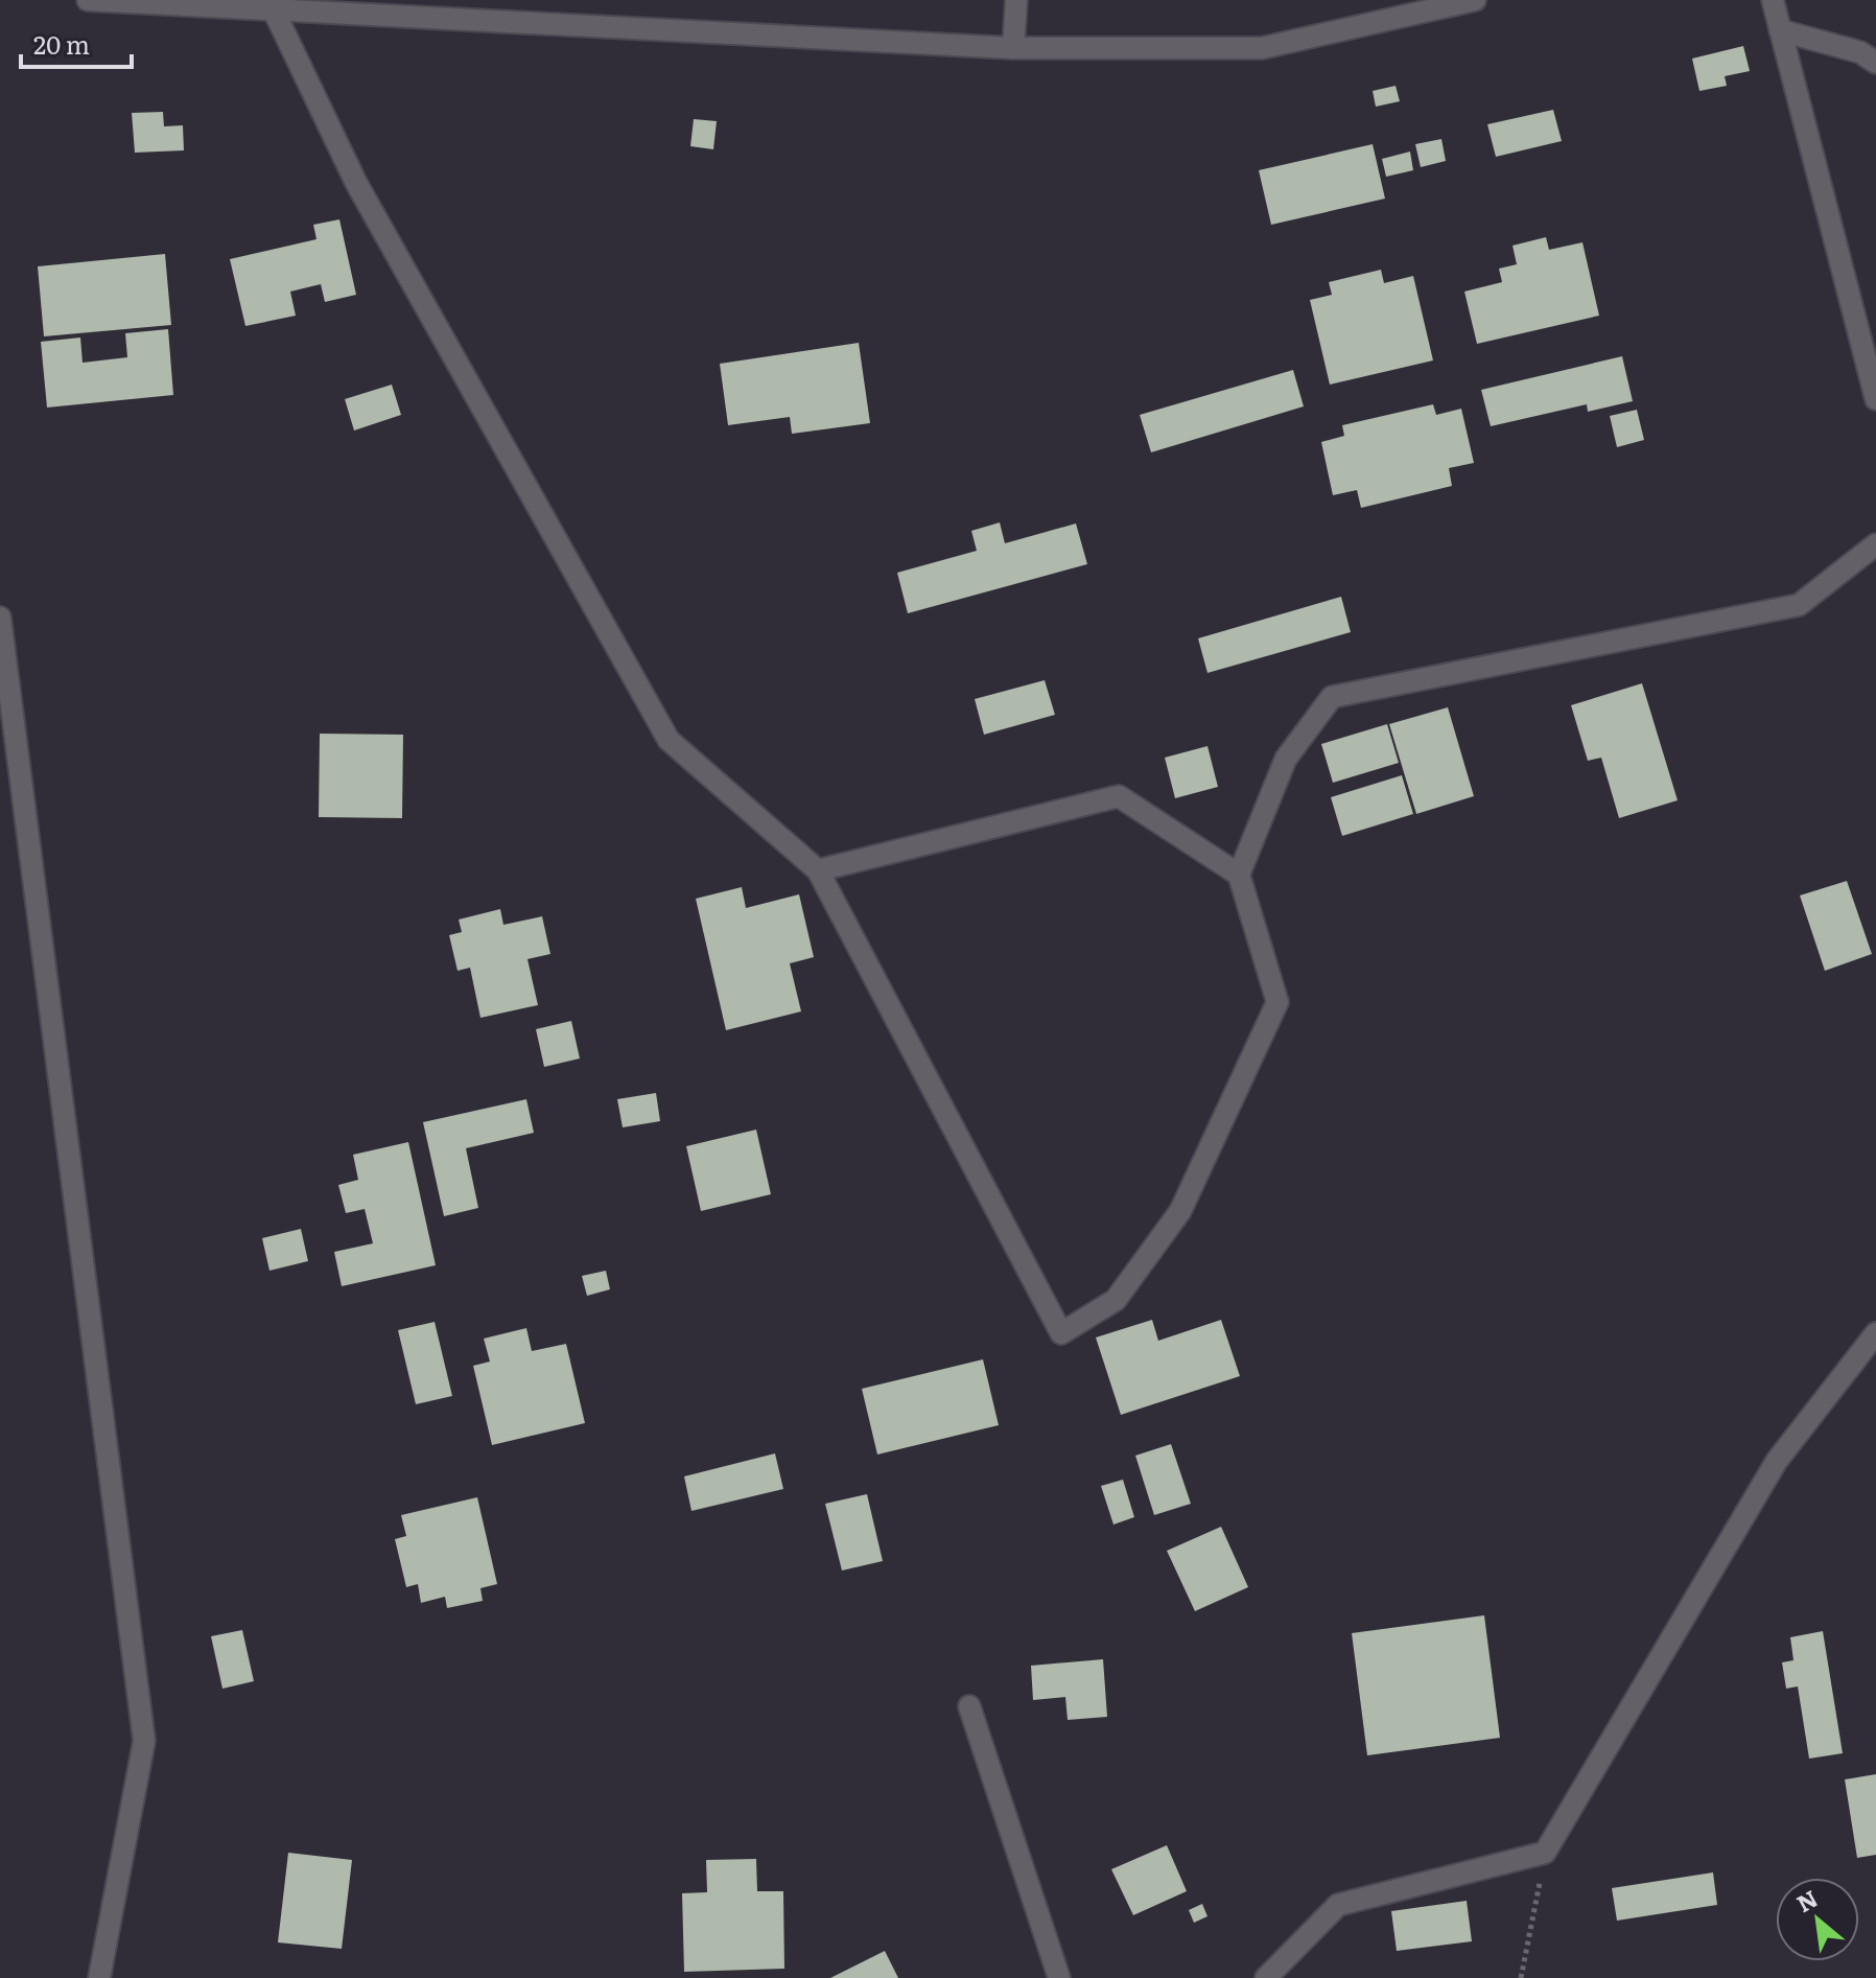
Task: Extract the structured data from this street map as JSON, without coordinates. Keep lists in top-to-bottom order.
{
  "scale_bar": "20 m",
  "north": "top left"
}
